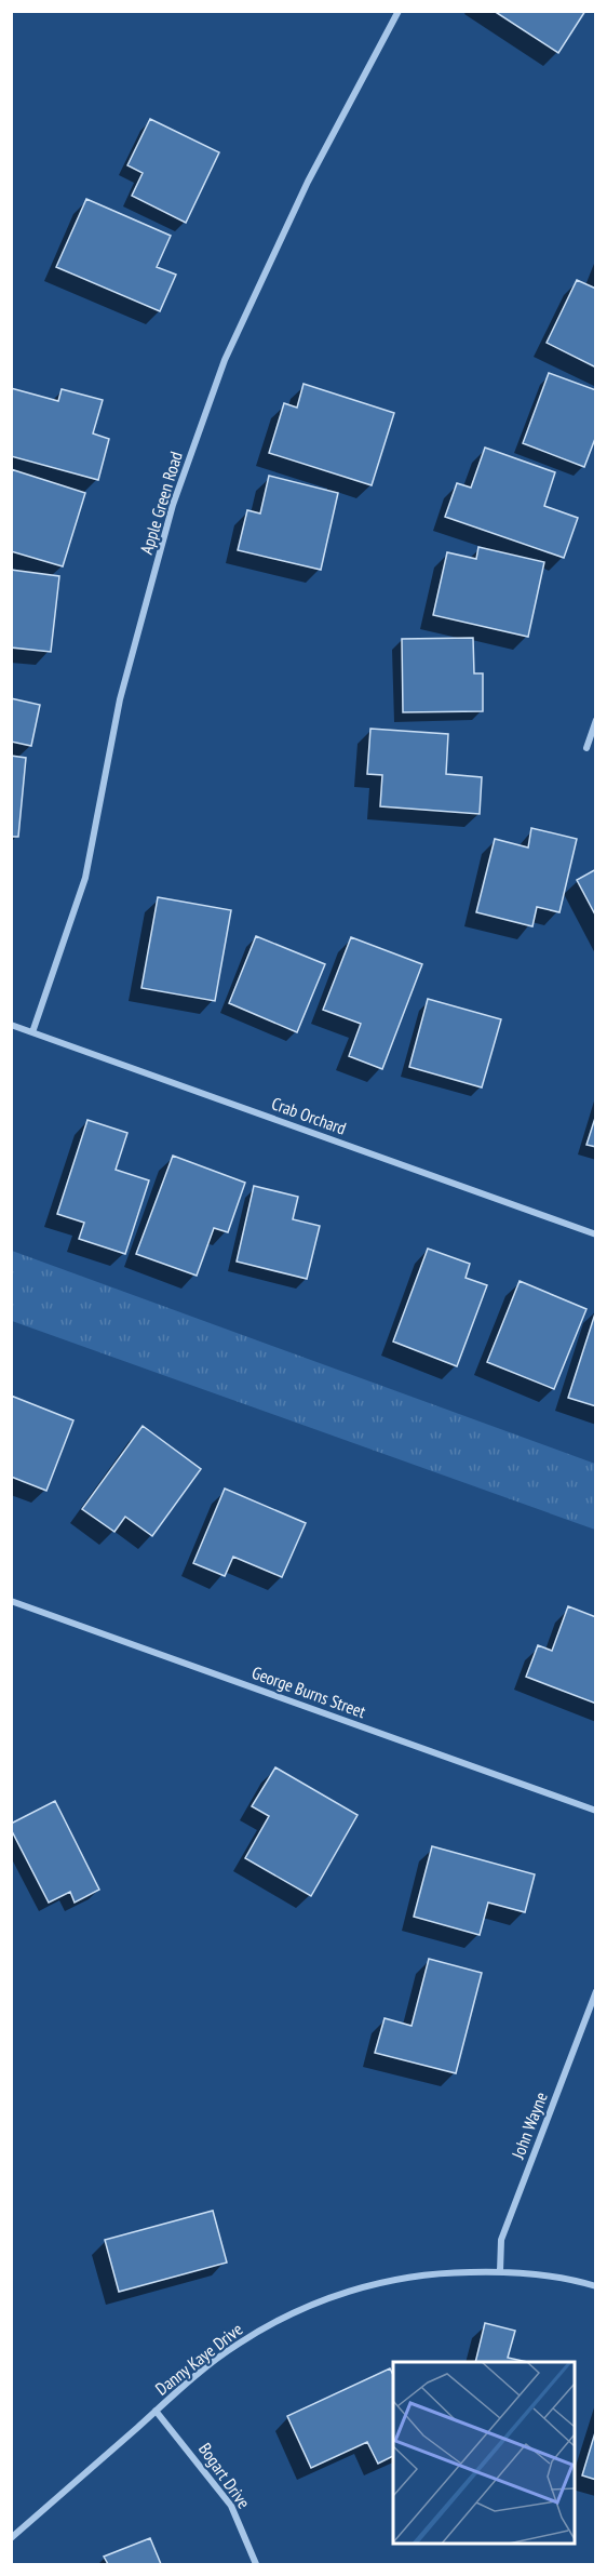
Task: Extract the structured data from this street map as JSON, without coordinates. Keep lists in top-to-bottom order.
{
  "streets": {
    "street": [
      "Apple Green Road",
      "Crab Orchard",
      "George Burns Street",
      "John Wayne",
      "Danny Kaye Drive",
      "Bogart Drive"
    ]
  },
  "crossings": [
    ["Apple Green Road", "Crab Orchard"],
    ["John Wayne", "Danny Kaye Drive"],
    ["Danny Kaye Drive", "Bogart Drive"]
  ]
}
